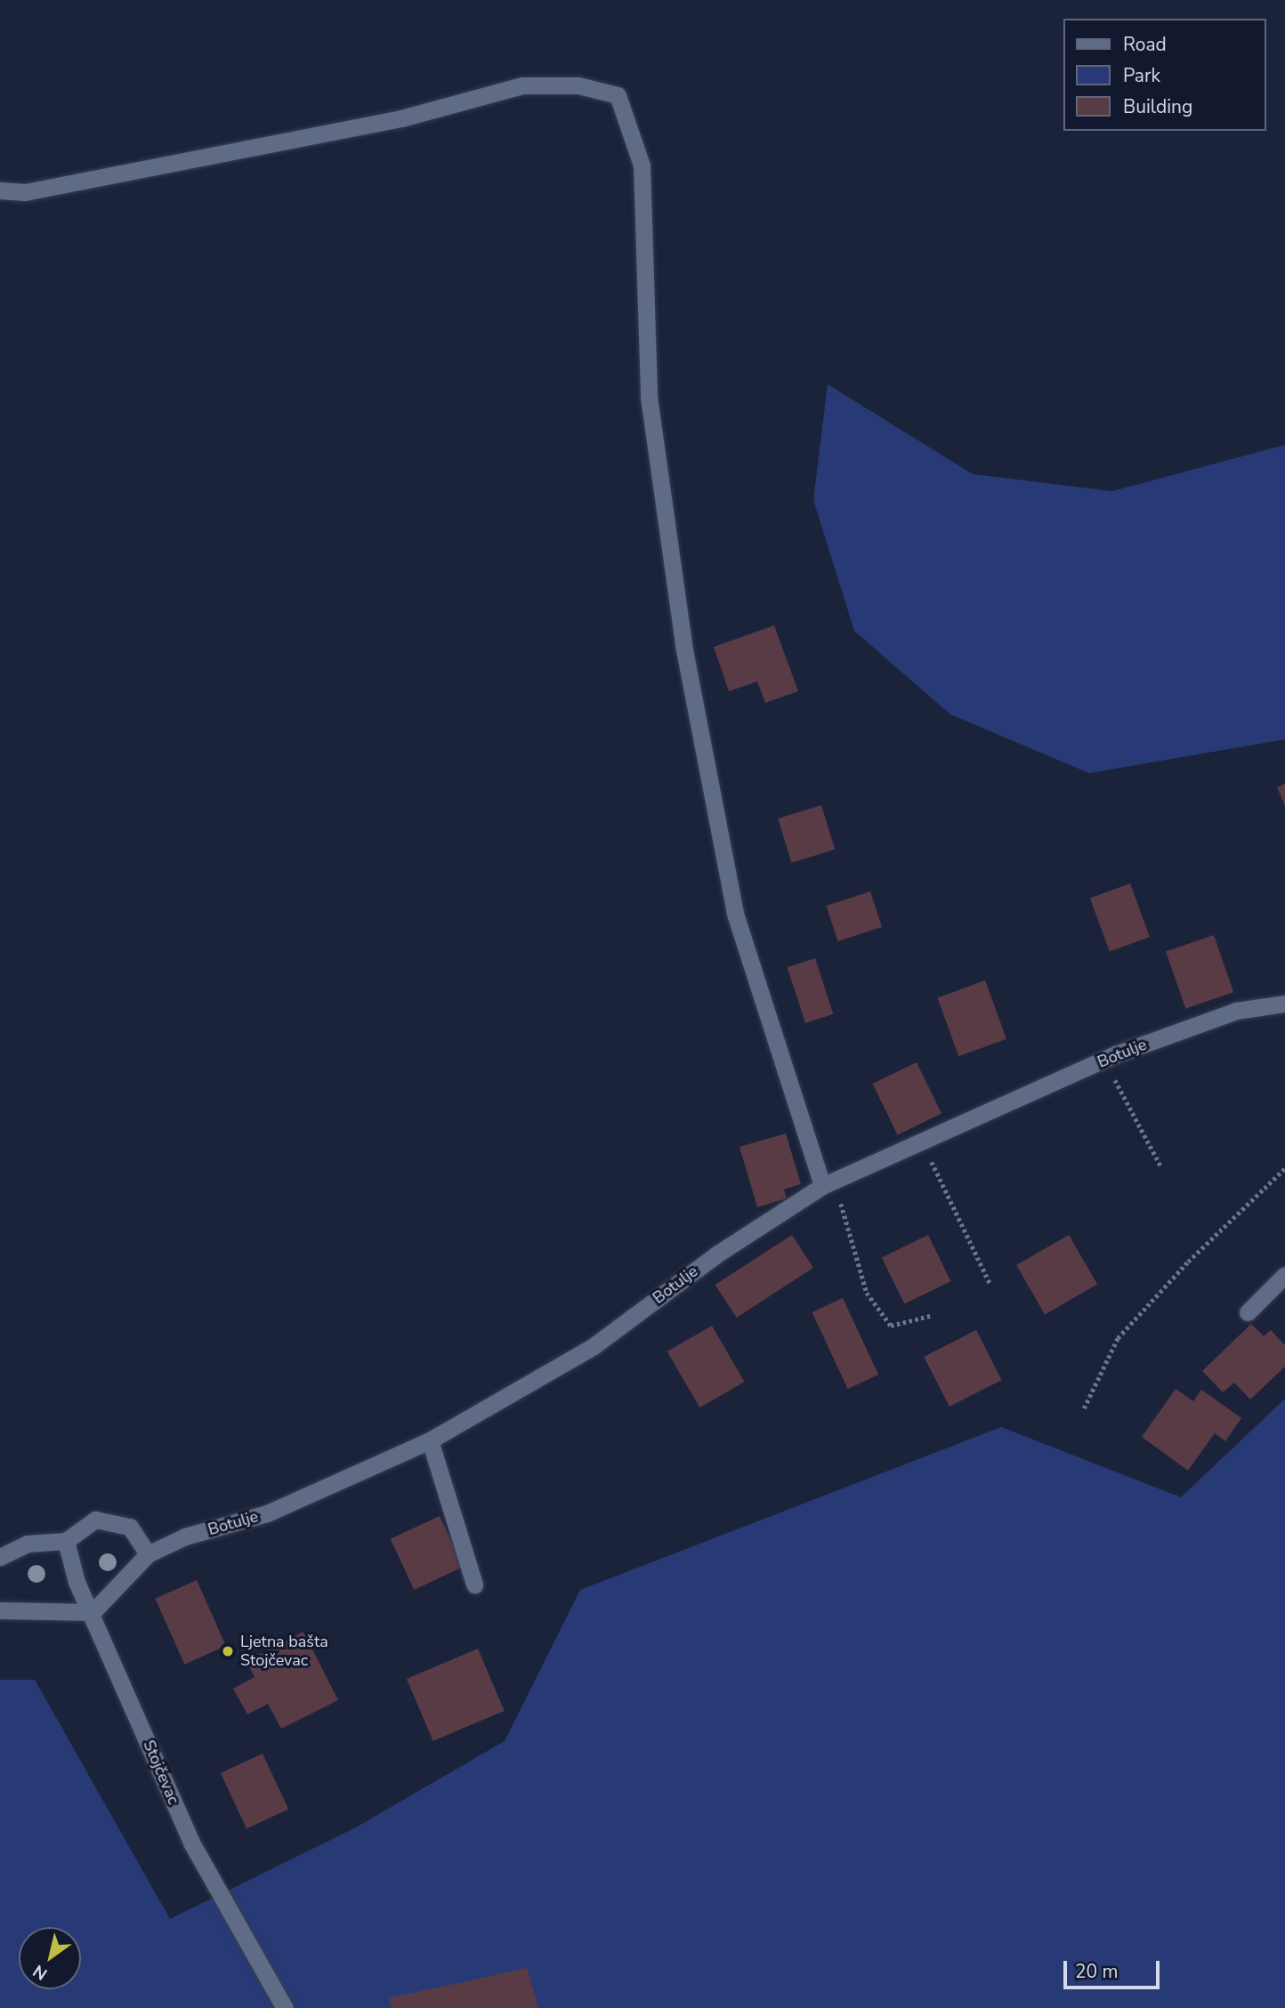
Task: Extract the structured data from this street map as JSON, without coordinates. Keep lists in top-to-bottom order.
{
  "streets": {
    "street": ["Botulje", "Stojčevac"]
  },
  "crossings": [
    ["Botulje", "Stojčevac"]
  ],
  "places": ["Ljetna bašta Stojčevac"],
  "legend": ["Road", "Park", "Building"],
  "scale_bar": "20 m",
  "north": "bottom left"
}
